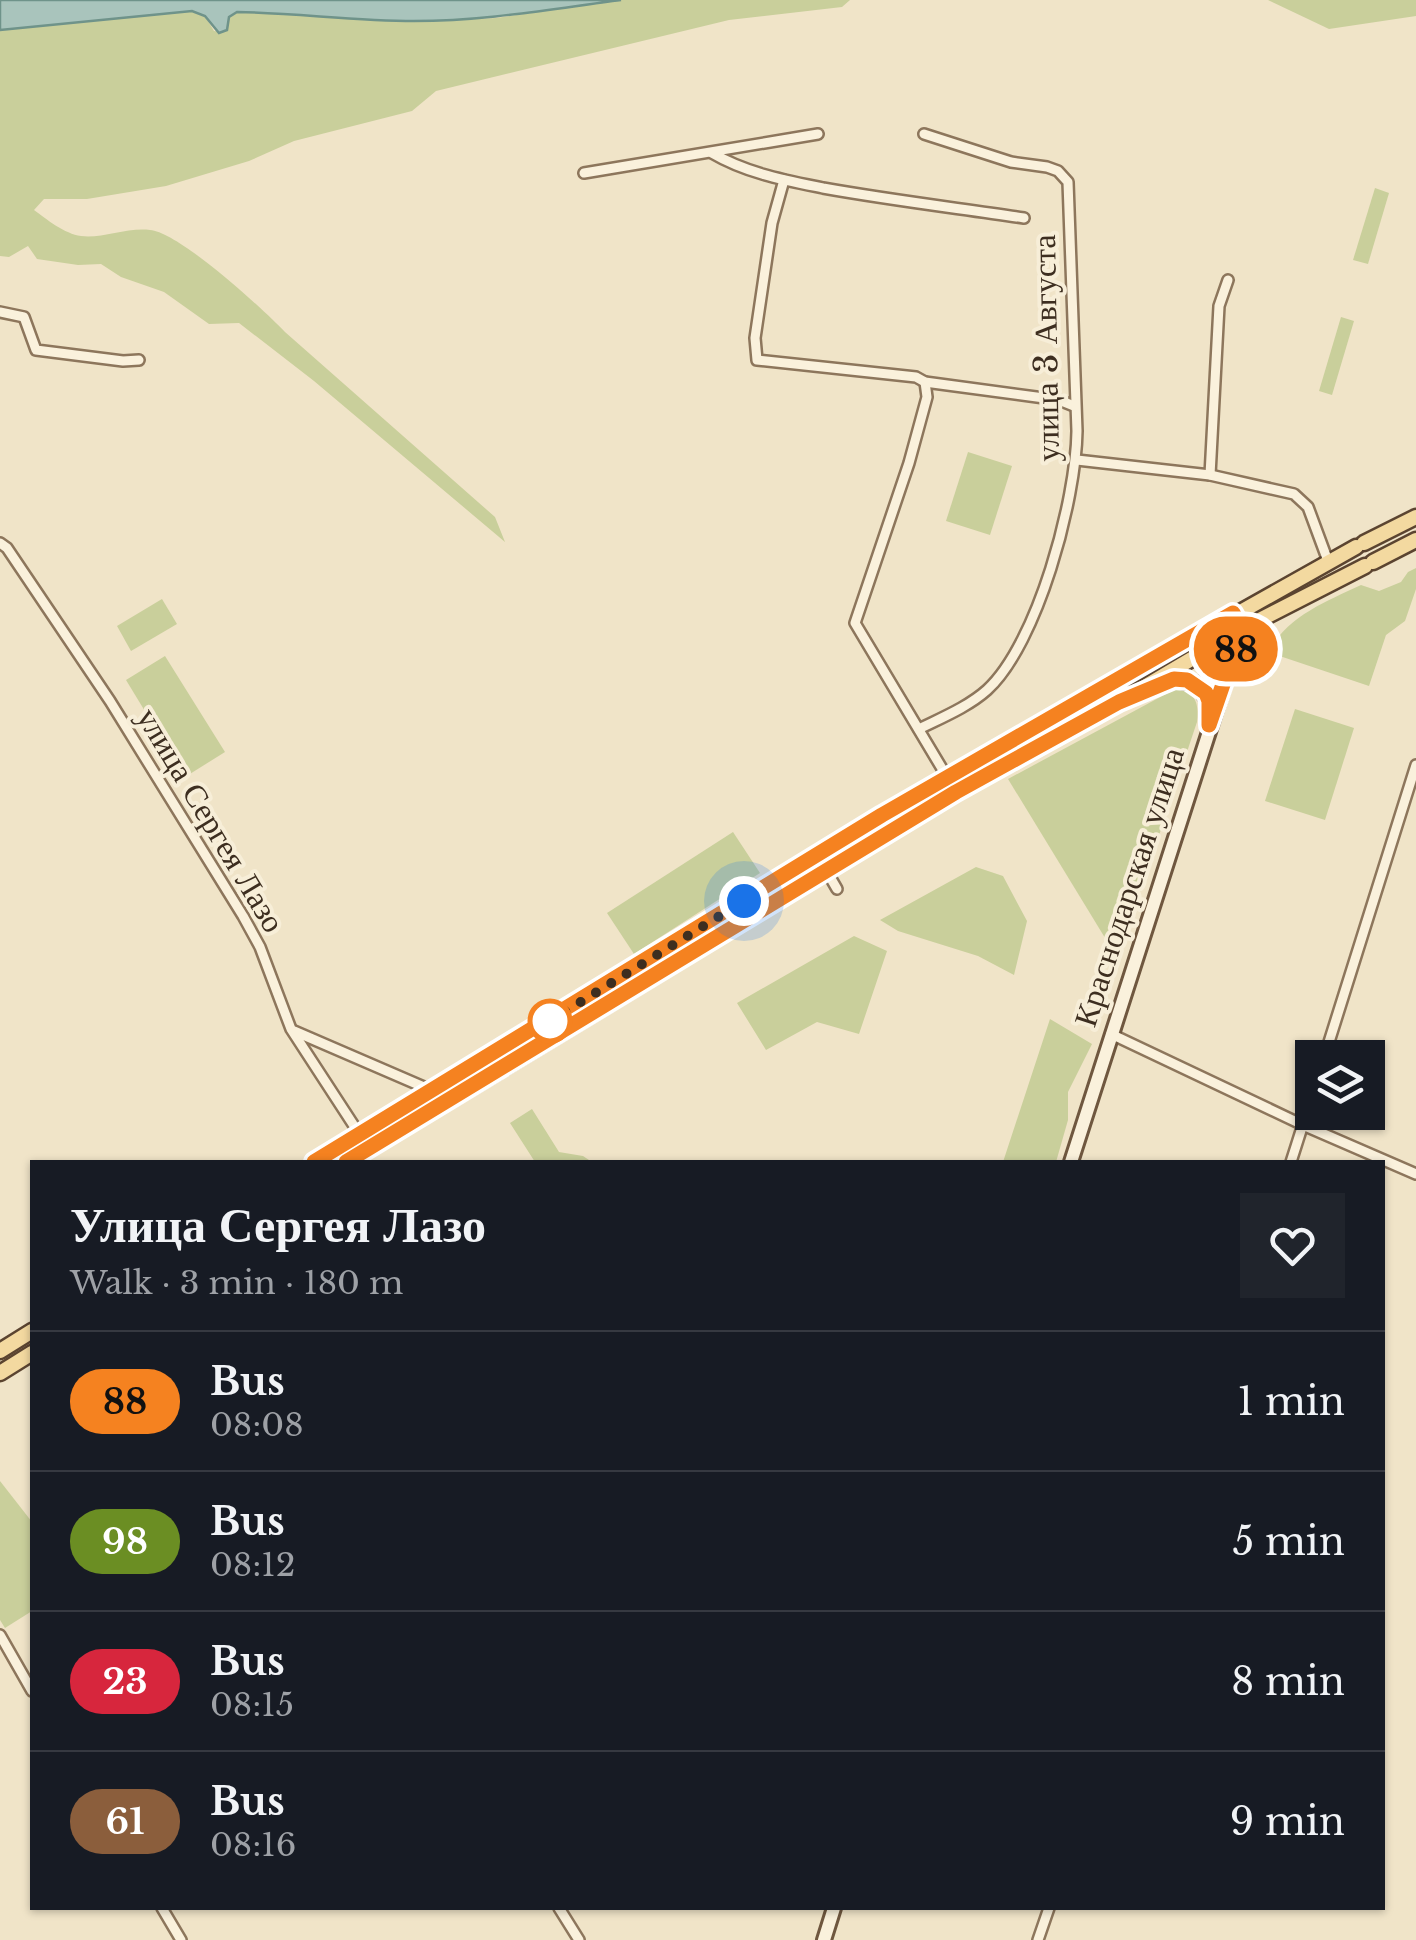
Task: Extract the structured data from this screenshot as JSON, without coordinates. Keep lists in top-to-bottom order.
{
  "streets": {
    "main road": ["Краснодарская улица"],
    "street": ["улица 3 Августа", "улица Сергея Лазо"]
  },
  "lines": ["bus line 88"],
  "page": {
    "on_map": "88",
    "heading": ["Улица Сергея Лазо", "Walk · 3 min · 180 m"],
    "list": [
      {
        "mark": "88",
        "name": "Bus",
        "note": "08:08",
        "value": "1 min"
      },
      {
        "mark": "98",
        "name": "Bus",
        "note": "08:12",
        "value": "5 min"
      },
      {
        "mark": "23",
        "name": "Bus",
        "note": "08:15",
        "value": "8 min"
      },
      {
        "mark": "61",
        "name": "Bus",
        "note": "08:16",
        "value": "9 min"
      }
    ]
  }
}
